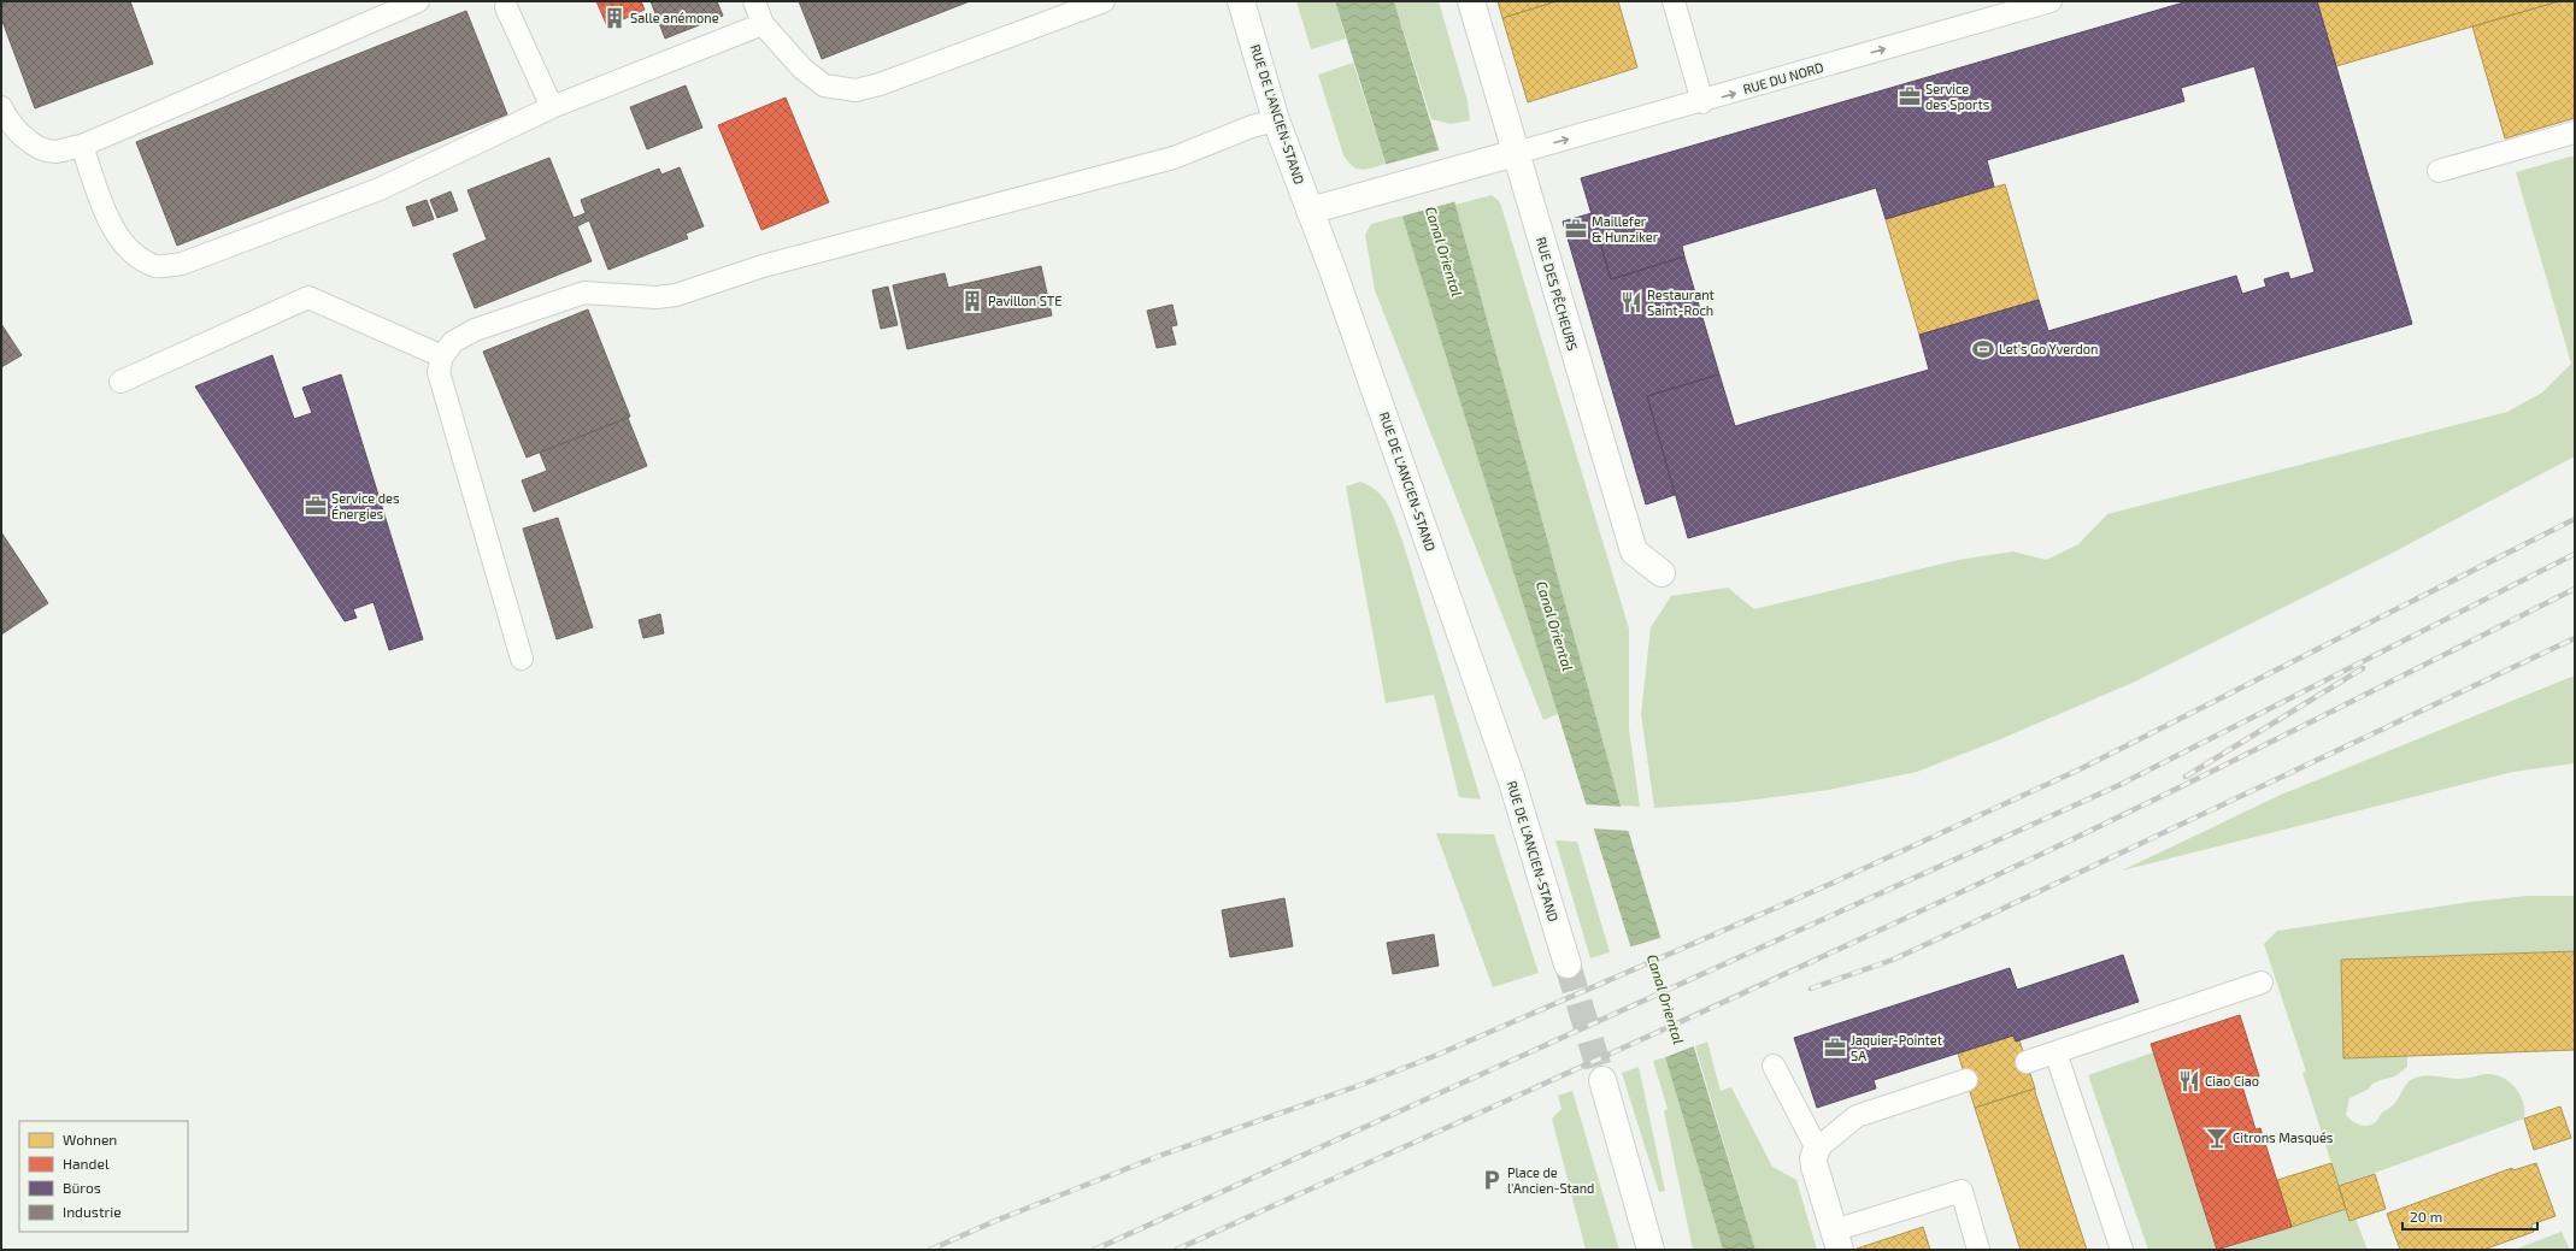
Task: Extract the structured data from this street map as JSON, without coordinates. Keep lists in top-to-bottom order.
{
  "streets": {
    "street": ["RUE DE L'ANCIEN-STAND", "RUE DES PÊCHEURS"],
    "lane": ["RUE DU NORD"]
  },
  "crossings": [
    ["RUE DU NORD", "RUE DES PÊCHEURS"]
  ],
  "one_way": ["RUE DU NORD"],
  "water": ["Canal Oriental"],
  "places": {
    "building": ["Salle anémone", "Pavillon STE"],
    "office": [
      "Service des Sports",
      "Maillefer & Hunziker",
      "Service des Énergies",
      "Jaquier-Pointet SA"
    ],
    "restaurant": ["Restaurant Saint-Roch", "Ciao Ciao"],
    "sports": ["Let's Go Yverdon"],
    "bar": ["Citrons Masqués"],
    "parking": ["Place de l'Ancien-Stand"]
  },
  "legend": [
    "Wohnen",
    "Handel",
    "Büros",
    "Industrie"
  ],
  "scale_bar": "20 m"
}
